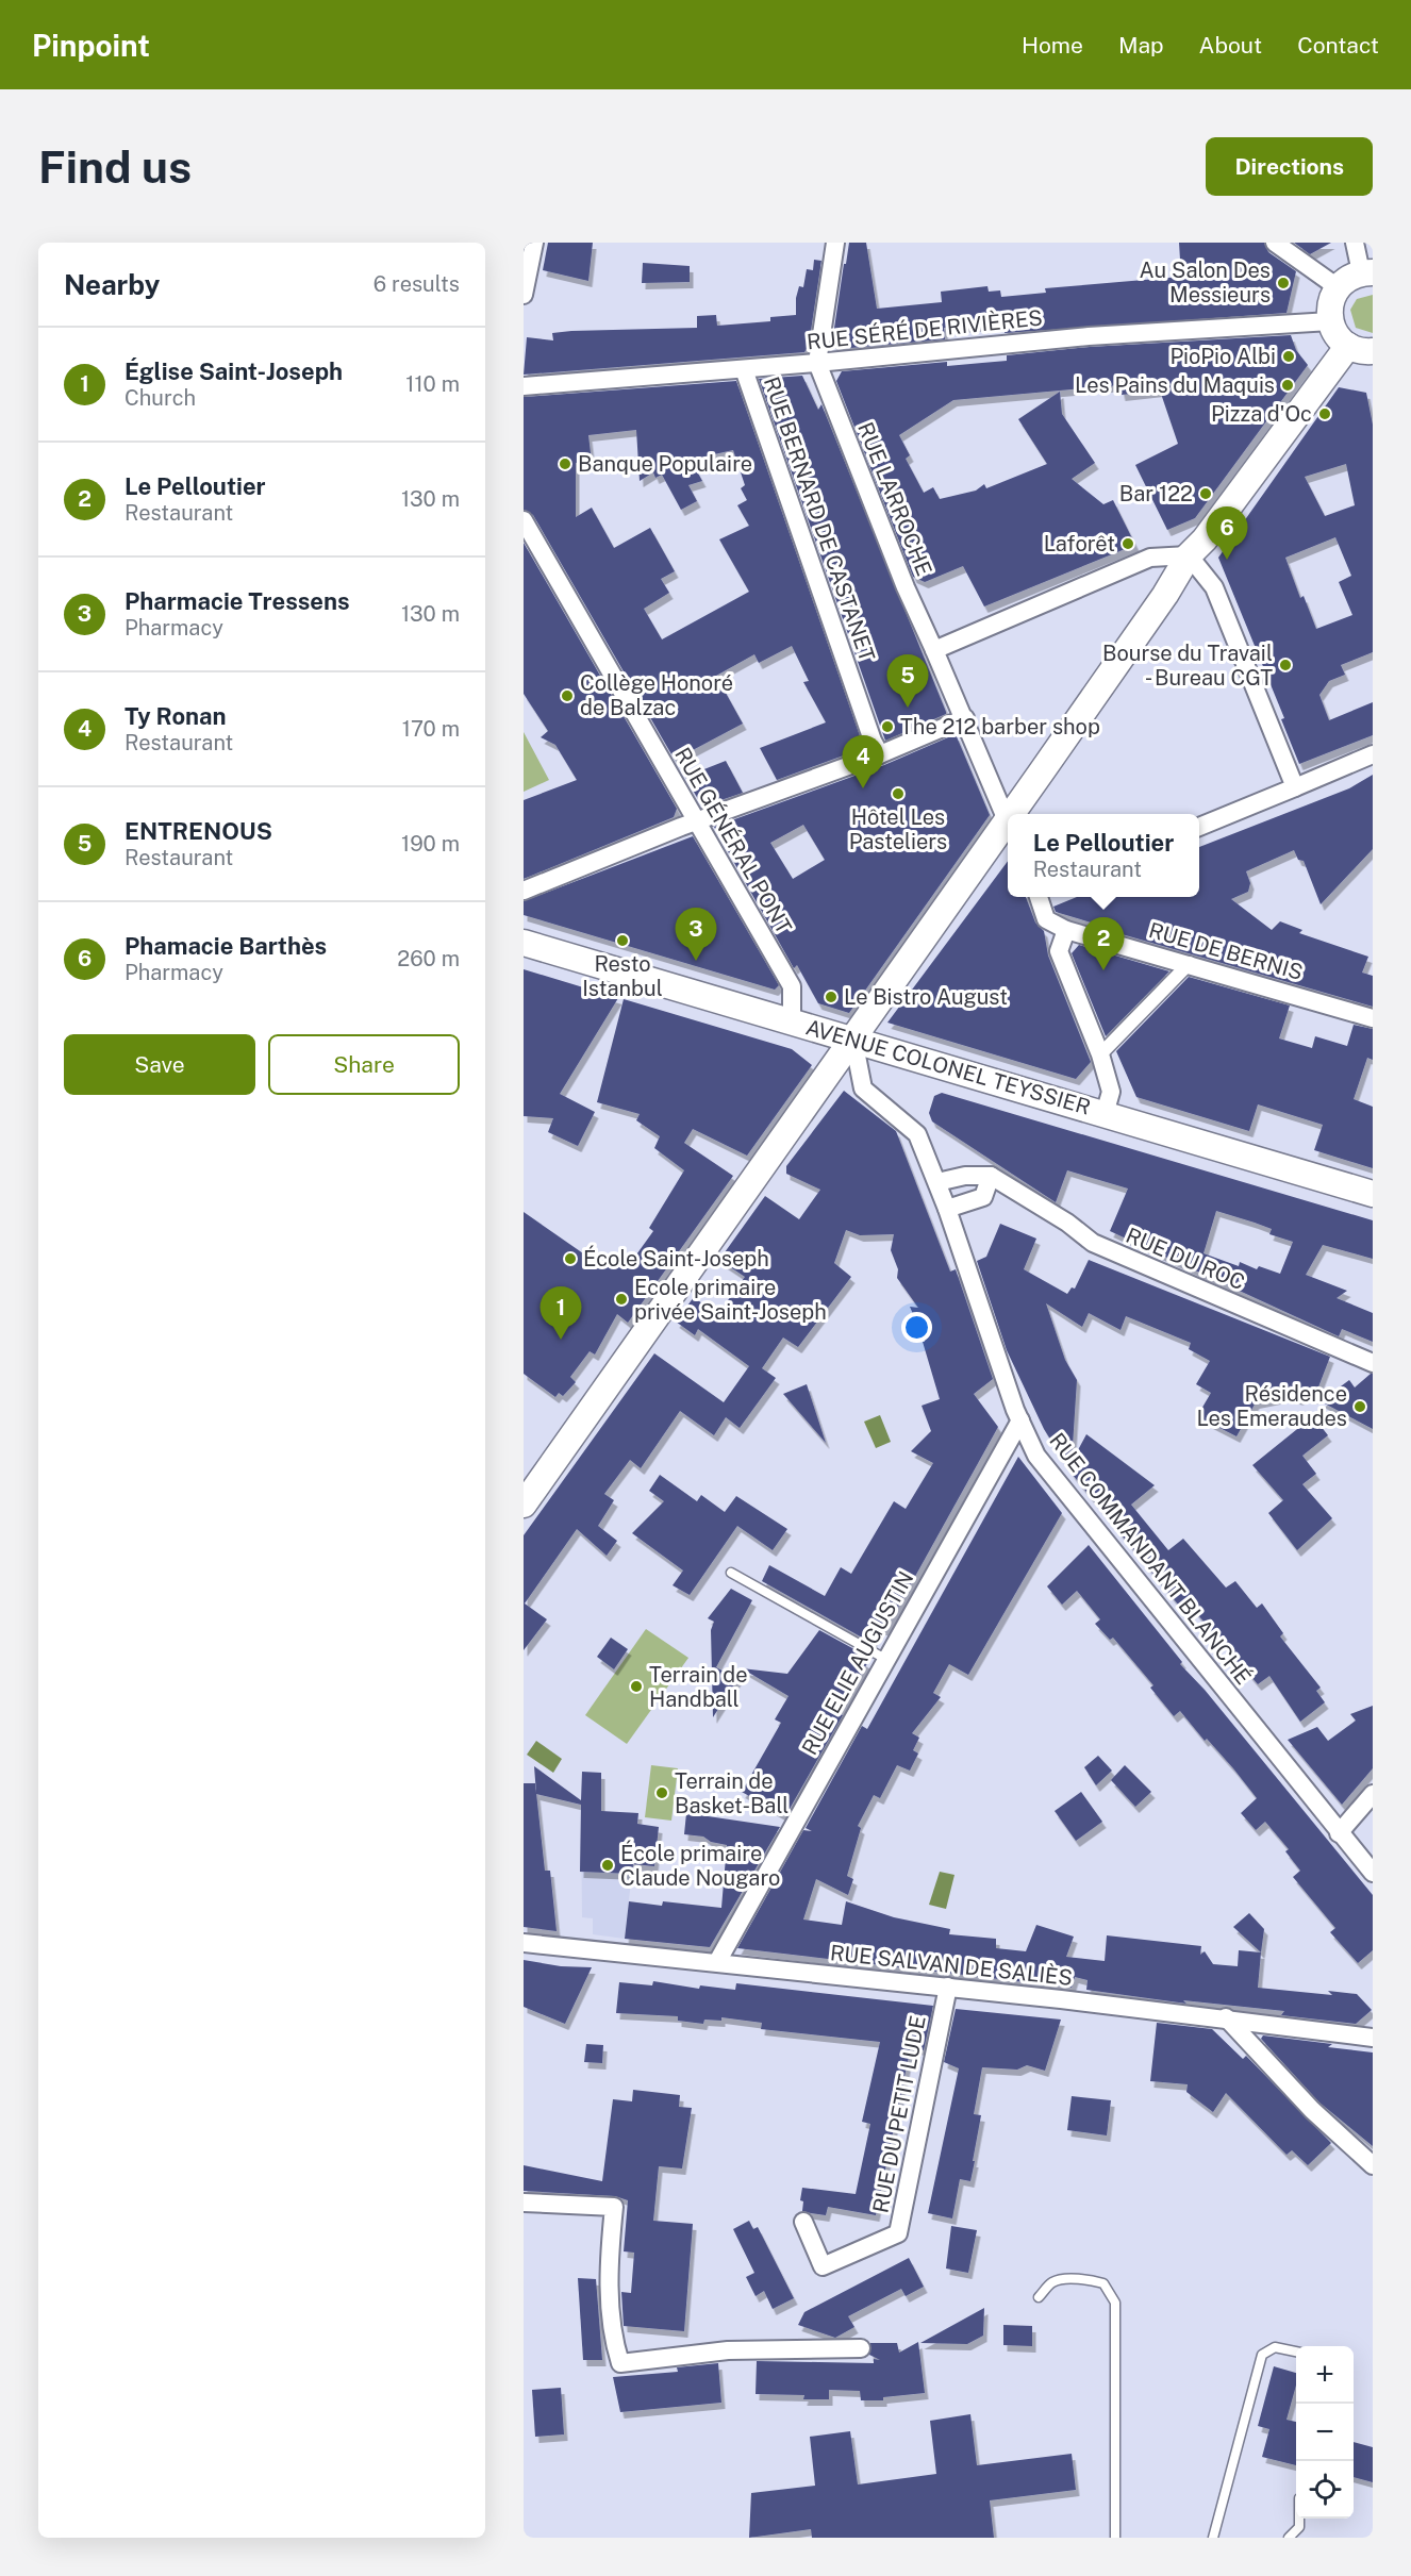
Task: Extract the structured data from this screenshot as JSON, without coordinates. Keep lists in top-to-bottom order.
{
  "streets": {
    "main road": ["AVENUE COLONEL TEYSSIER"],
    "street": [
      "RUE SÉRÉ DE RIVIÈRES",
      "RUE LARROCHE",
      "RUE BERNARD DE CASTANET",
      "RUE GÉNÉRAL PONT",
      "RUE DE BERNIS",
      "RUE DU ROC",
      "RUE COMMANDANT BLANCHÉ",
      "RUE ELIE AUGUSTIN",
      "RUE SALVAN DE SALIÈS",
      "RUE DU PETIT LUDE"
    ]
  },
  "crossings": [
    ["RUE SÉRÉ DE RIVIÈRES", "RUE LARROCHE"],
    ["RUE SÉRÉ DE RIVIÈRES", "RUE BERNARD DE CASTANET"],
    ["RUE GÉNÉRAL PONT", "AVENUE COLONEL TEYSSIER"],
    ["AVENUE COLONEL TEYSSIER", "RUE COMMANDANT BLANCHÉ"],
    ["RUE COMMANDANT BLANCHÉ", "RUE ELIE AUGUSTIN"],
    ["RUE ELIE AUGUSTIN", "RUE SALVAN DE SALIÈS"],
    ["RUE SALVAN DE SALIÈS", "RUE DU PETIT LUDE"]
  ],
  "places": [
    "Au Salon Des Messieurs",
    "PioPio Albi",
    "Les Pains du Maquis",
    "Pizza d'Oc",
    "Banque Populaire",
    "Bar 122",
    "Laforêt",
    "Bourse du Travail - Bureau CGT",
    "Collège Honoré de Balzac",
    "The 212 barber shop",
    "Hôtel Les Pasteliers",
    "Resto Istanbul",
    "Le Bistro August",
    "École Saint-Joseph",
    "Ecole primaire privée Saint-Joseph",
    "Résidence Les Emeraudes",
    "Terrain de Handball",
    "Terrain de Basket-Ball",
    "École primaire Claude Nougaro"
  ],
  "page": {
    "header": "Pinpoint",
    "nav": [
      "Home",
      "Map",
      "About",
      "Contact"
    ],
    "buttons": [
      "Directions",
      ["Save", "Share"]
    ],
    "title": "Find us",
    "heading": ["Nearby", "6 results"],
    "list": [
      {
        "mark": "1",
        "name": "Église Saint-Joseph",
        "note": "Church",
        "value": "110 m"
      },
      {
        "mark": "2",
        "name": "Le Pelloutier",
        "note": "Restaurant",
        "value": "130 m"
      },
      {
        "mark": "3",
        "name": "Pharmacie Tressens",
        "note": "Pharmacy",
        "value": "130 m"
      },
      {
        "mark": "4",
        "name": "Ty Ronan",
        "note": "Restaurant",
        "value": "170 m"
      },
      {
        "mark": "5",
        "name": "ENTRENOUS",
        "note": "Restaurant",
        "value": "190 m"
      },
      {
        "mark": "6",
        "name": "Phamacie Barthès",
        "note": "Pharmacy",
        "value": "260 m"
      }
    ],
    "pins": [
      "6",
      "5",
      "4",
      "3",
      "2",
      "1"
    ],
    "popup": ["Le Pelloutier", "Restaurant"],
    "map_buttons": ["+", "−"]
  }
}
